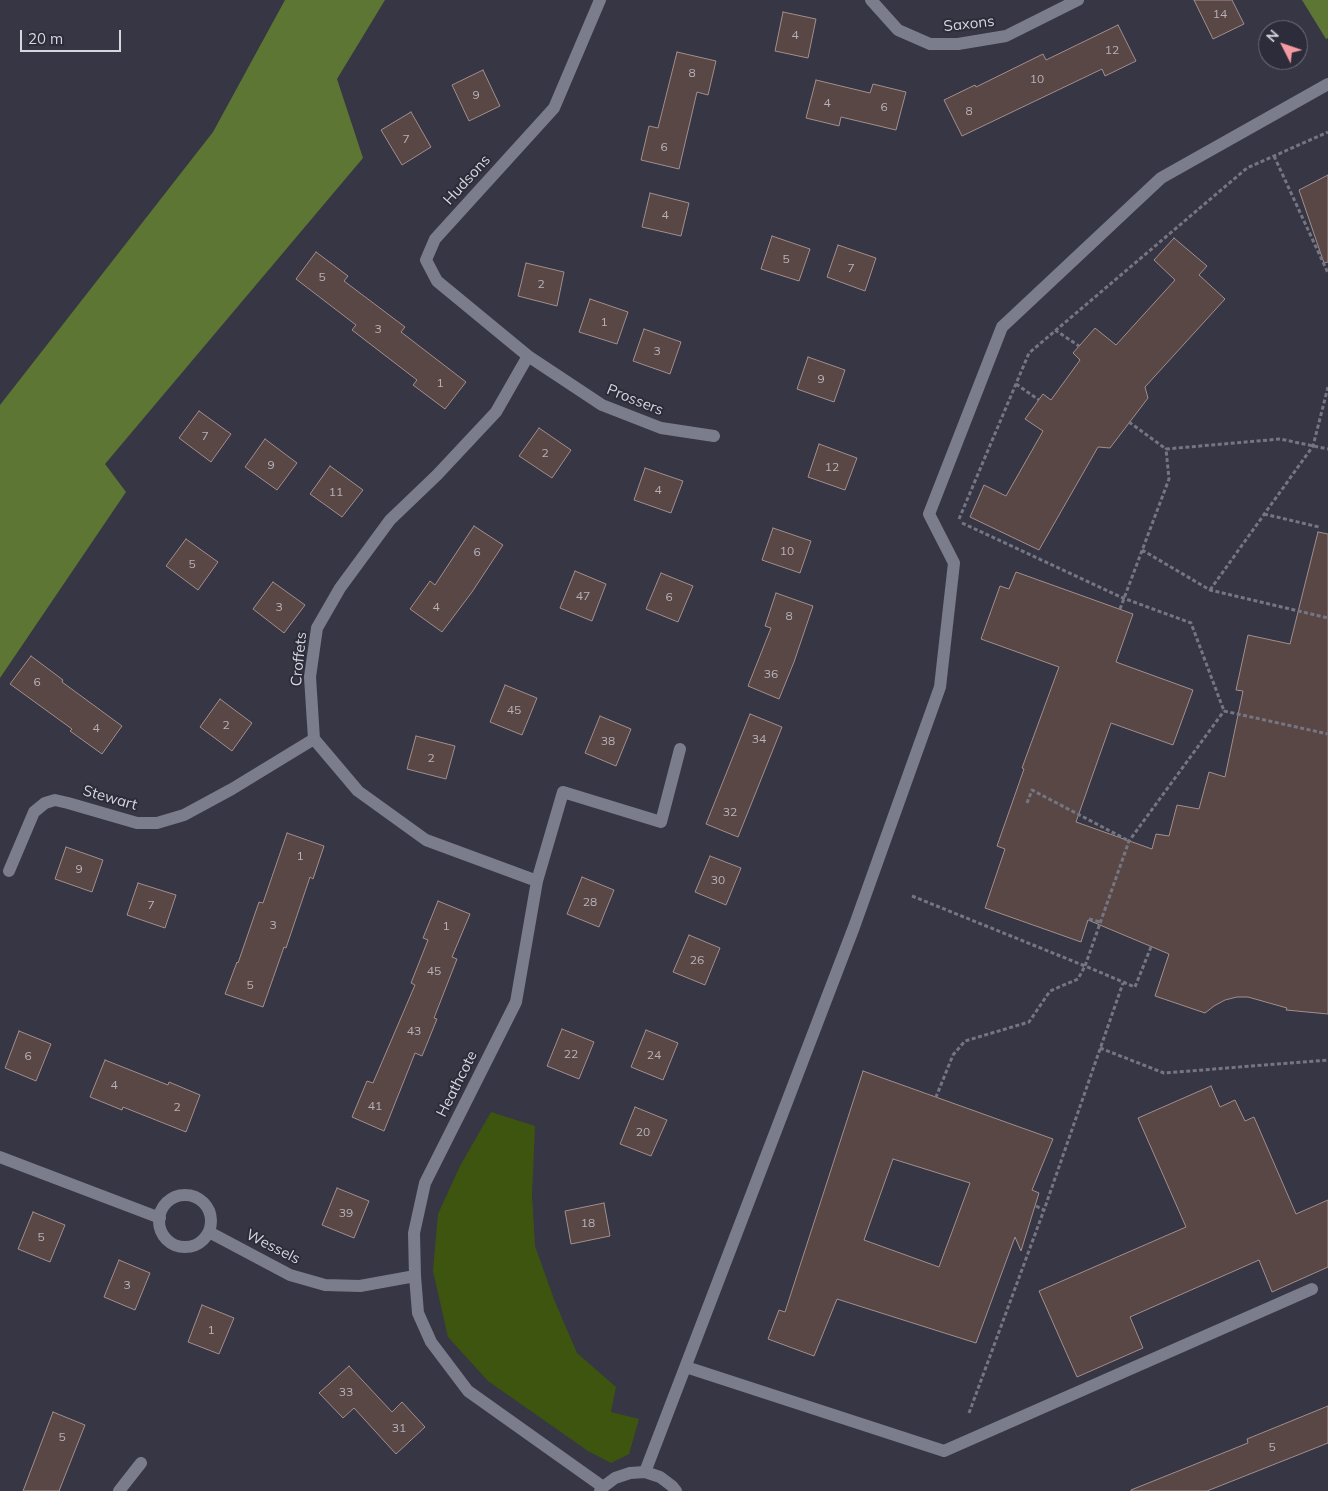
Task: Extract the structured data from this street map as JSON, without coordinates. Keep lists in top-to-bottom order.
{
  "streets": {
    "street": [
      "Saxons",
      "Hudsons",
      "Prossers",
      "Croffets",
      "Stewart",
      "Heathcote",
      "Wessels"
    ]
  },
  "crossings": [
    ["Hudsons", "Prossers"],
    ["Hudsons", "Croffets"],
    ["Prossers", "Croffets"],
    ["Croffets", "Stewart"],
    ["Heathcote", "Wessels"]
  ],
  "house_numbers": [
    "14",
    "4",
    "12",
    "8",
    "10",
    "9",
    "4",
    "6",
    "8",
    "7",
    "6",
    "4",
    "5",
    "7",
    "5",
    "2",
    "1",
    "3",
    "3",
    "9",
    "1",
    "7",
    "2",
    "9",
    "12",
    "4",
    "11",
    "10",
    "6",
    "5",
    "47",
    "6",
    "3",
    "4",
    "8",
    "36",
    "6",
    "45",
    "2",
    "4",
    "34",
    "38",
    "2",
    "32",
    "1",
    "9",
    "30",
    "28",
    "7",
    "3",
    "1",
    "26",
    "45",
    "5",
    "43",
    "22",
    "24",
    "6",
    "4",
    "41",
    "2",
    "20",
    "39",
    "18",
    "5",
    "3",
    "1",
    "33",
    "31",
    "5",
    "5"
  ],
  "scale_bar": "20 m",
  "north": "top left"
}
